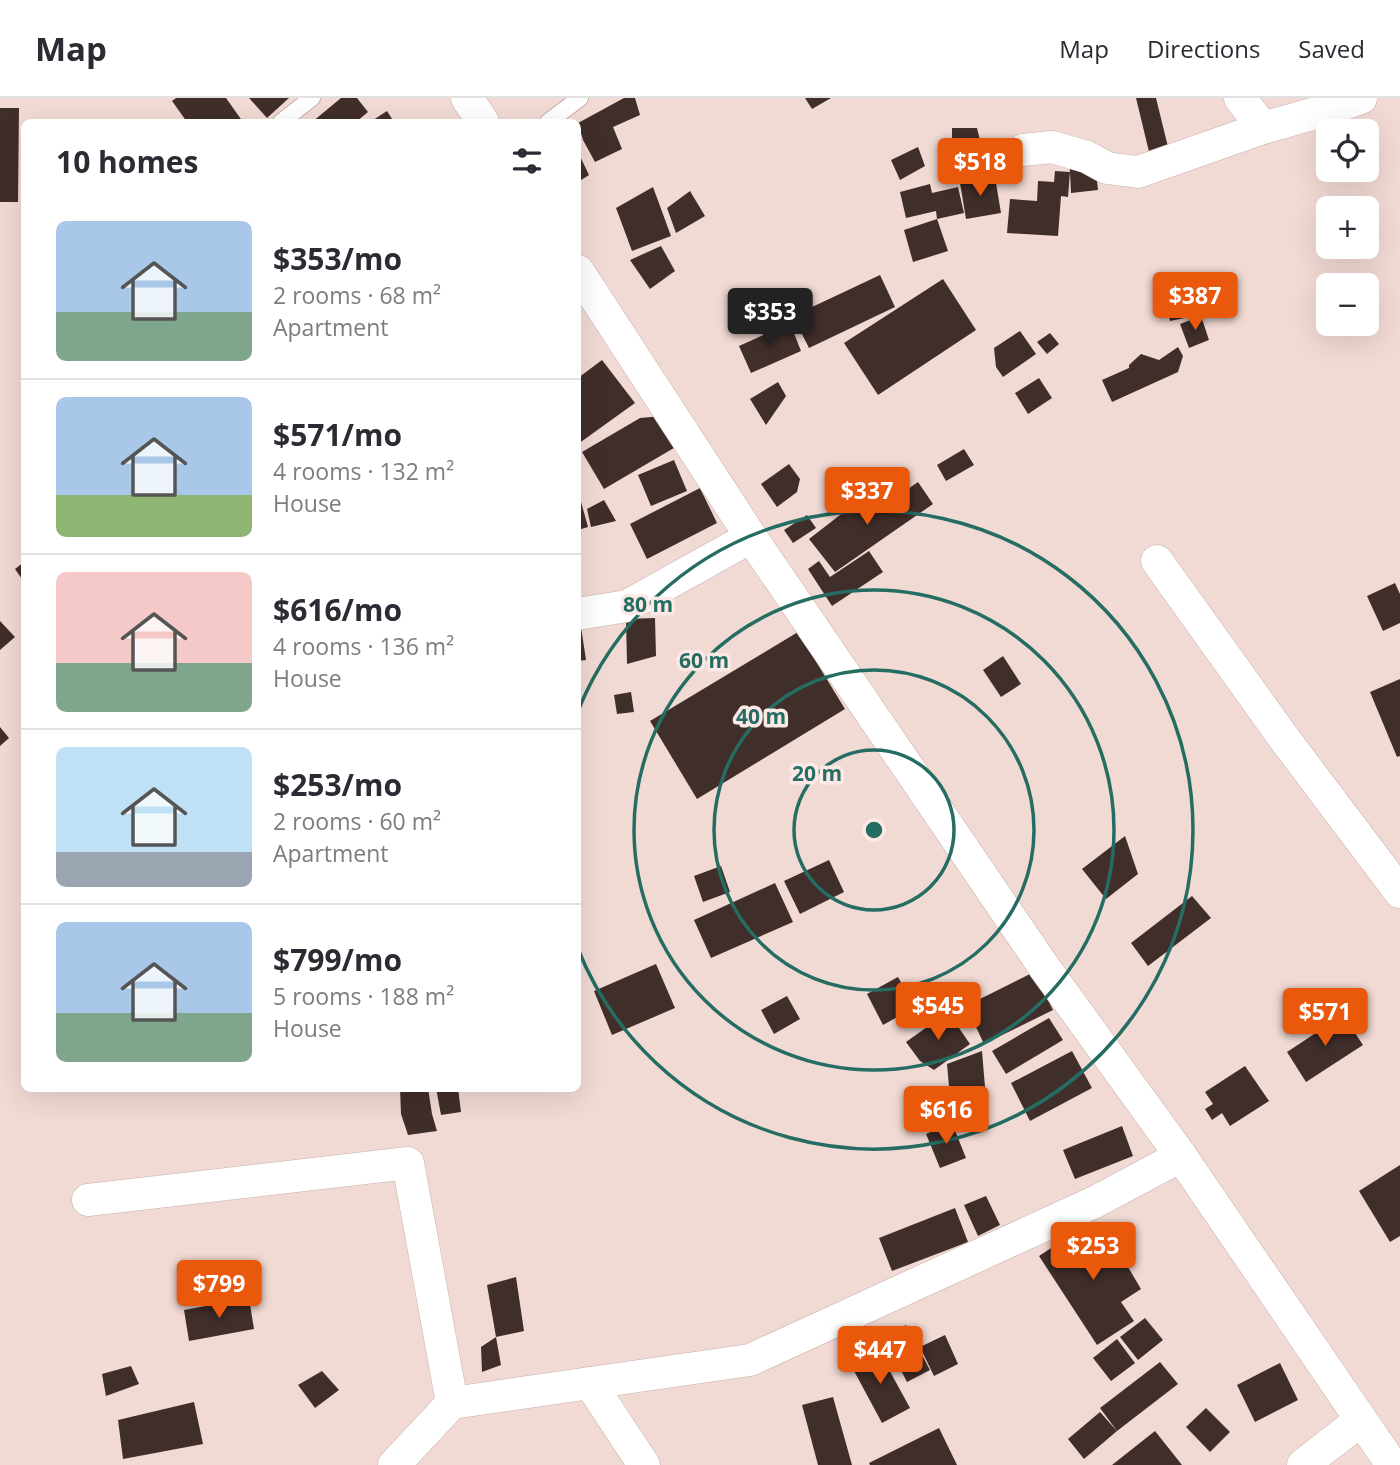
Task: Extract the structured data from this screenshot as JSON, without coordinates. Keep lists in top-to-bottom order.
{
  "page": {
    "header": "Map",
    "nav": ["Map", "Directions", "Saved"],
    "map_buttons": ["+", "−"],
    "heading": "10 homes",
    "price": [
      "$518",
      "$387",
      "$353",
      "$337",
      "$545",
      "$571",
      "$616",
      "$253",
      "$799",
      "$447"
    ],
    "list": [
      {
        "name": "$353/mo",
        "note": "2 rooms · 68 m² · Apartment"
      },
      {
        "name": "$571/mo",
        "note": "4 rooms · 132 m² · House"
      },
      {
        "name": "$616/mo",
        "note": "4 rooms · 136 m² · House"
      },
      {
        "name": "$253/mo",
        "note": "2 rooms · 60 m² · Apartment"
      },
      {
        "name": "$799/mo",
        "note": "5 rooms · 188 m² · House"
      }
    ]
  },
  "rings": [
    "80 m",
    "60 m",
    "40 m",
    "20 m"
  ]
}
